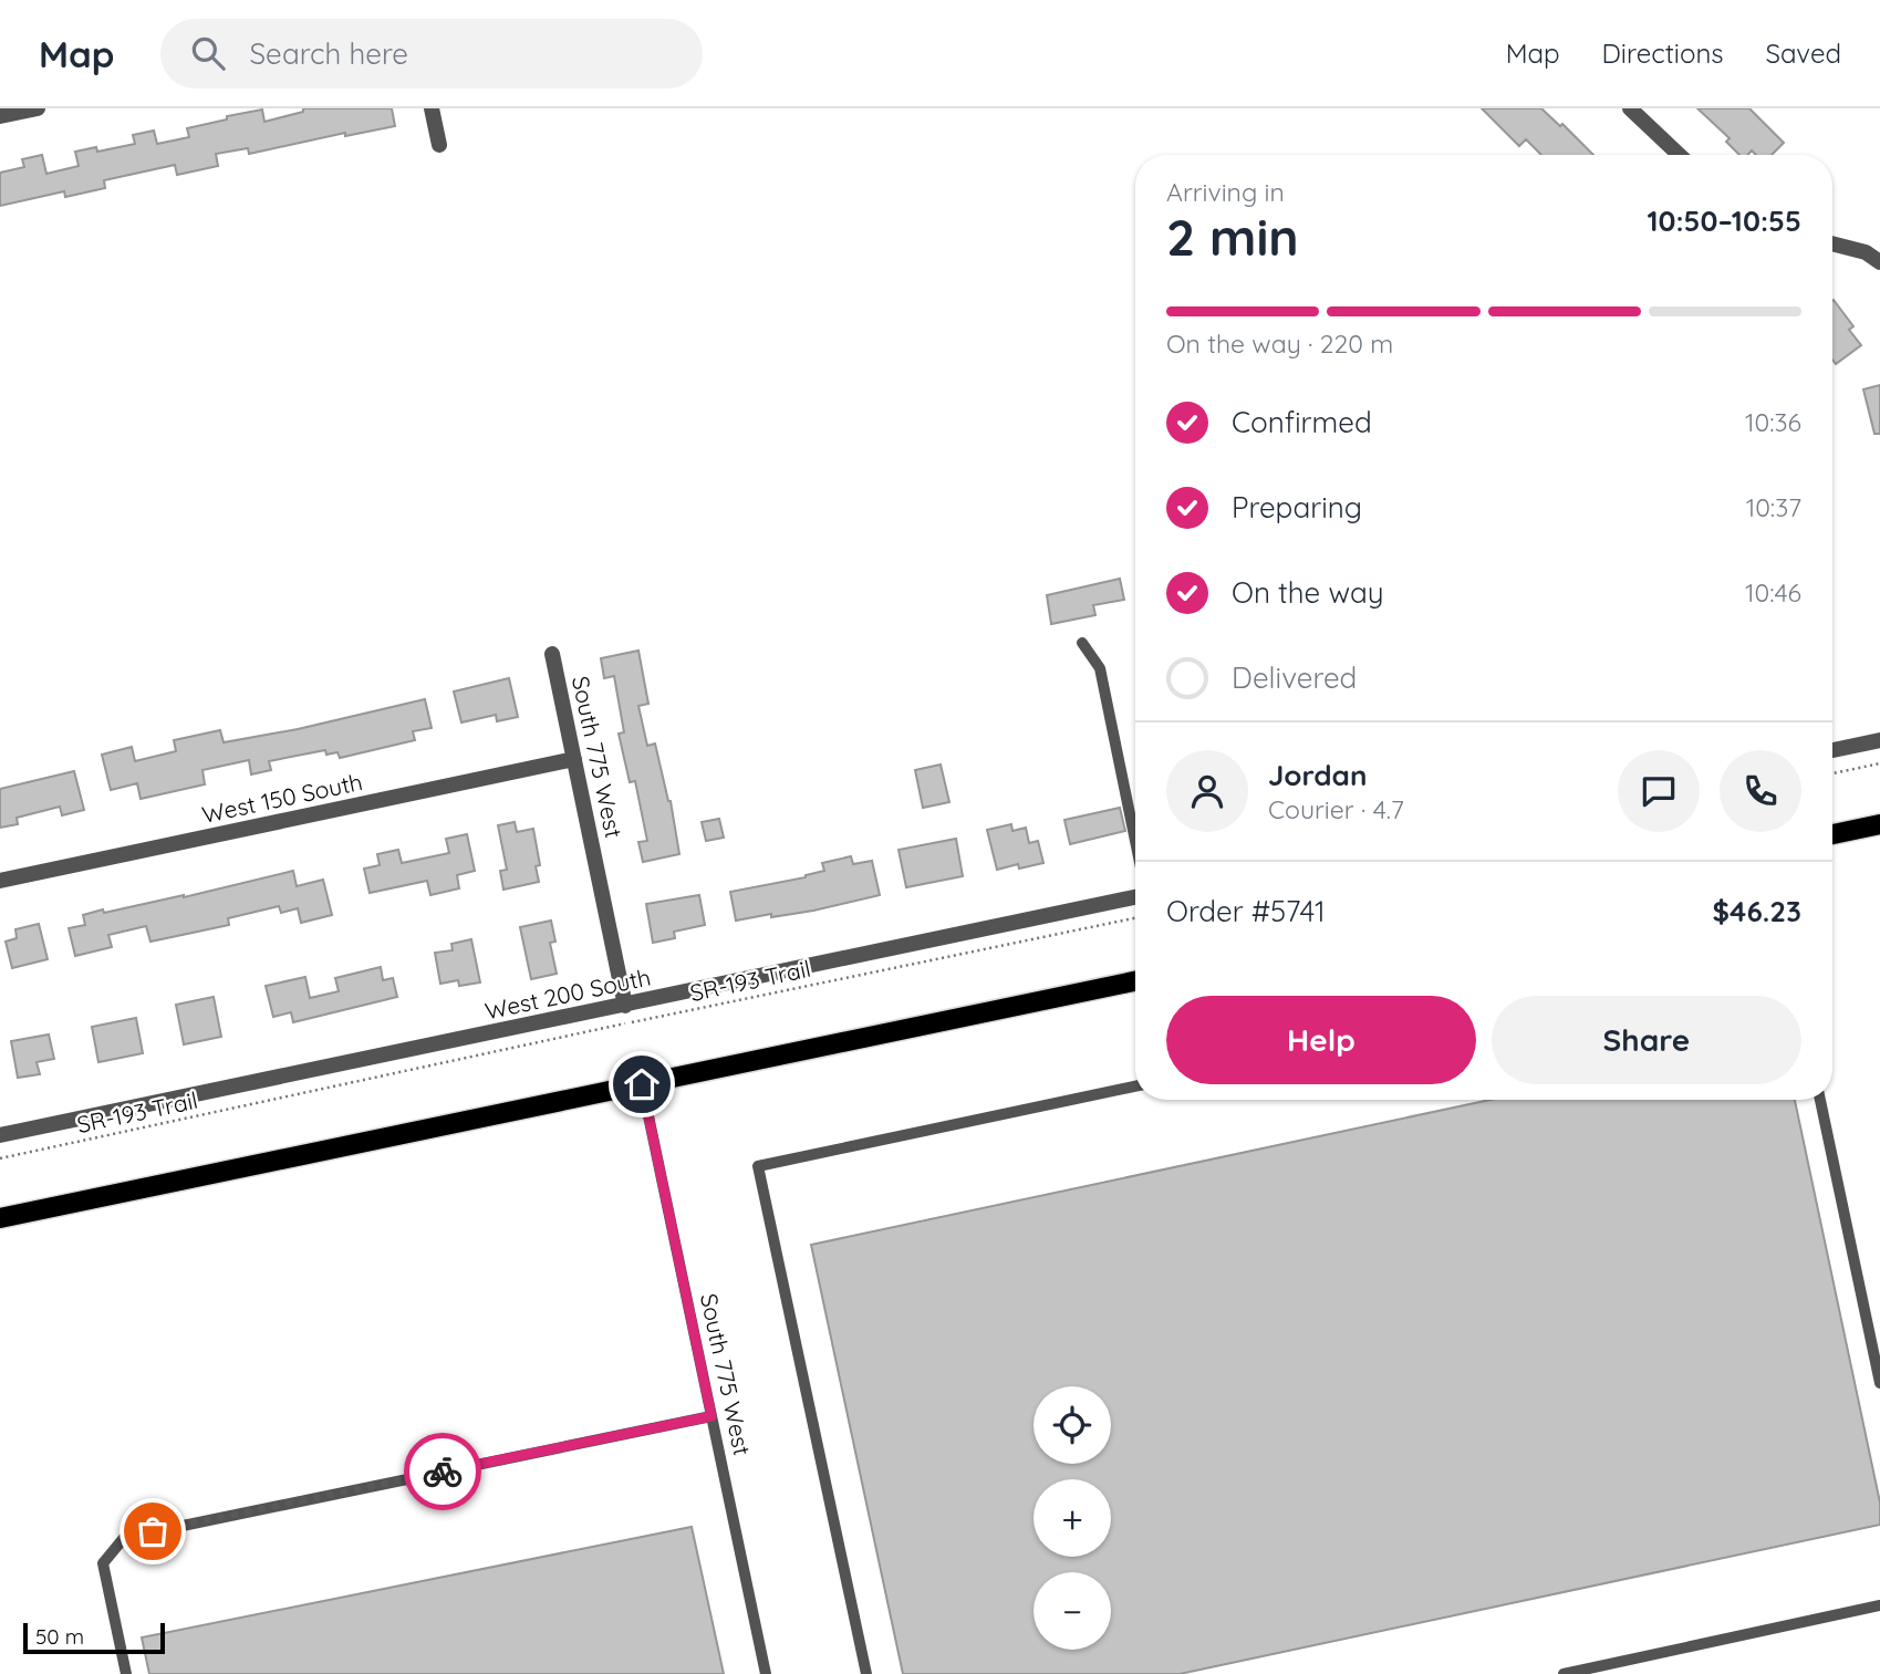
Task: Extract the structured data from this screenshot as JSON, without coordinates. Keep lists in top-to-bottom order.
{
  "streets": {
    "street": ["South 775 West", "West 150 South", "West 200 South"],
    "path": ["SR-193 Trail"]
  },
  "crossings": [
    ["South 775 West", "West 150 South"],
    ["South 775 West", "West 200 South"]
  ],
  "scale_bar": "50 m",
  "page": {
    "header": "Map",
    "search": "Search here",
    "nav": ["Map", "Directions", "Saved"],
    "heading": ["2 min", "Arriving in", "10:50–10:55"],
    "panel": [
      "Jordan",
      "Courier · 4.7",
      "Order #5741",
      "$46.23"
    ],
    "bar": "On the way · 220 m",
    "list": [
      ["Confirmed", "10:36"],
      ["Preparing", "10:37"],
      ["On the way", "10:46"],
      "Delivered"
    ],
    "buttons": ["Help", "Share"],
    "map_buttons": ["+", "−"],
    "scale": "50 m"
  }
}
